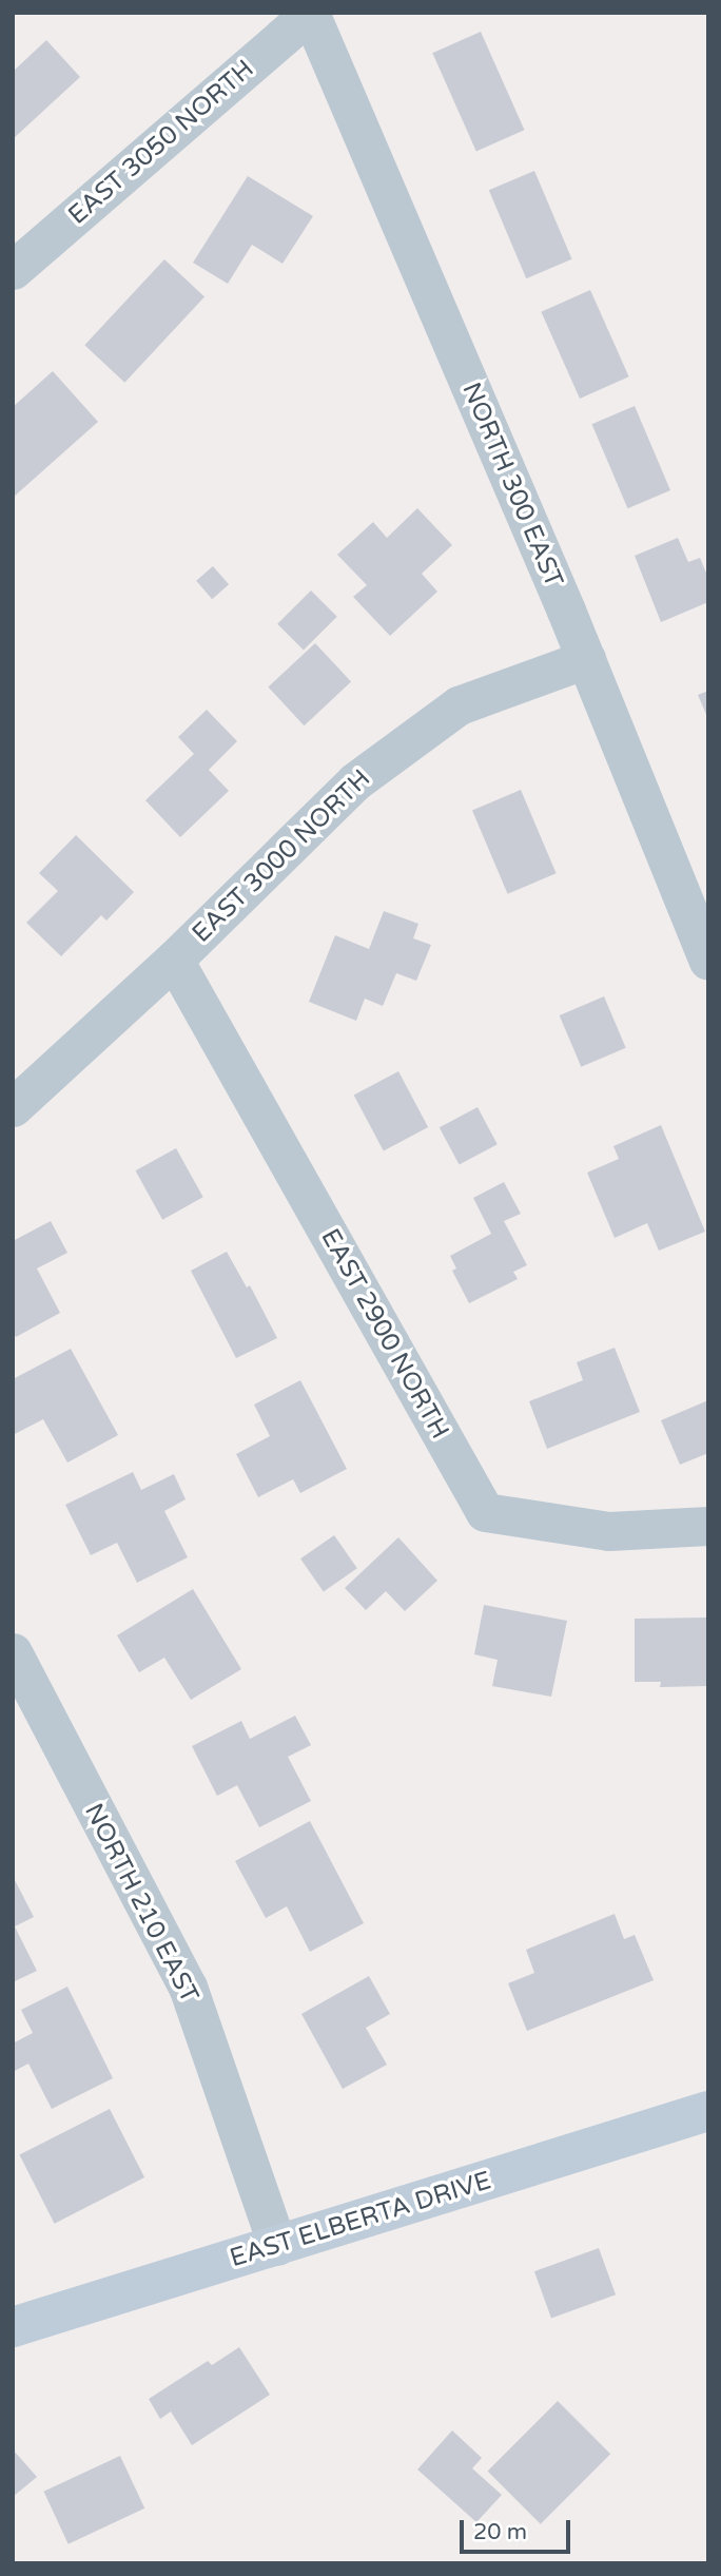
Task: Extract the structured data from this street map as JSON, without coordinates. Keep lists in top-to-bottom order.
{
  "streets": {
    "main road": ["EAST ELBERTA DRIVE"],
    "street": [
      "EAST 3050 NORTH",
      "NORTH 300 EAST",
      "EAST 3000 NORTH",
      "EAST 2900 NORTH",
      "NORTH 210 EAST"
    ]
  },
  "crossings": [
    ["EAST 3050 NORTH", "NORTH 300 EAST"],
    ["NORTH 300 EAST", "EAST 3000 NORTH"],
    ["EAST 3000 NORTH", "EAST 2900 NORTH"],
    ["NORTH 210 EAST", "EAST ELBERTA DRIVE"]
  ],
  "scale_bar": "20 m"
}
